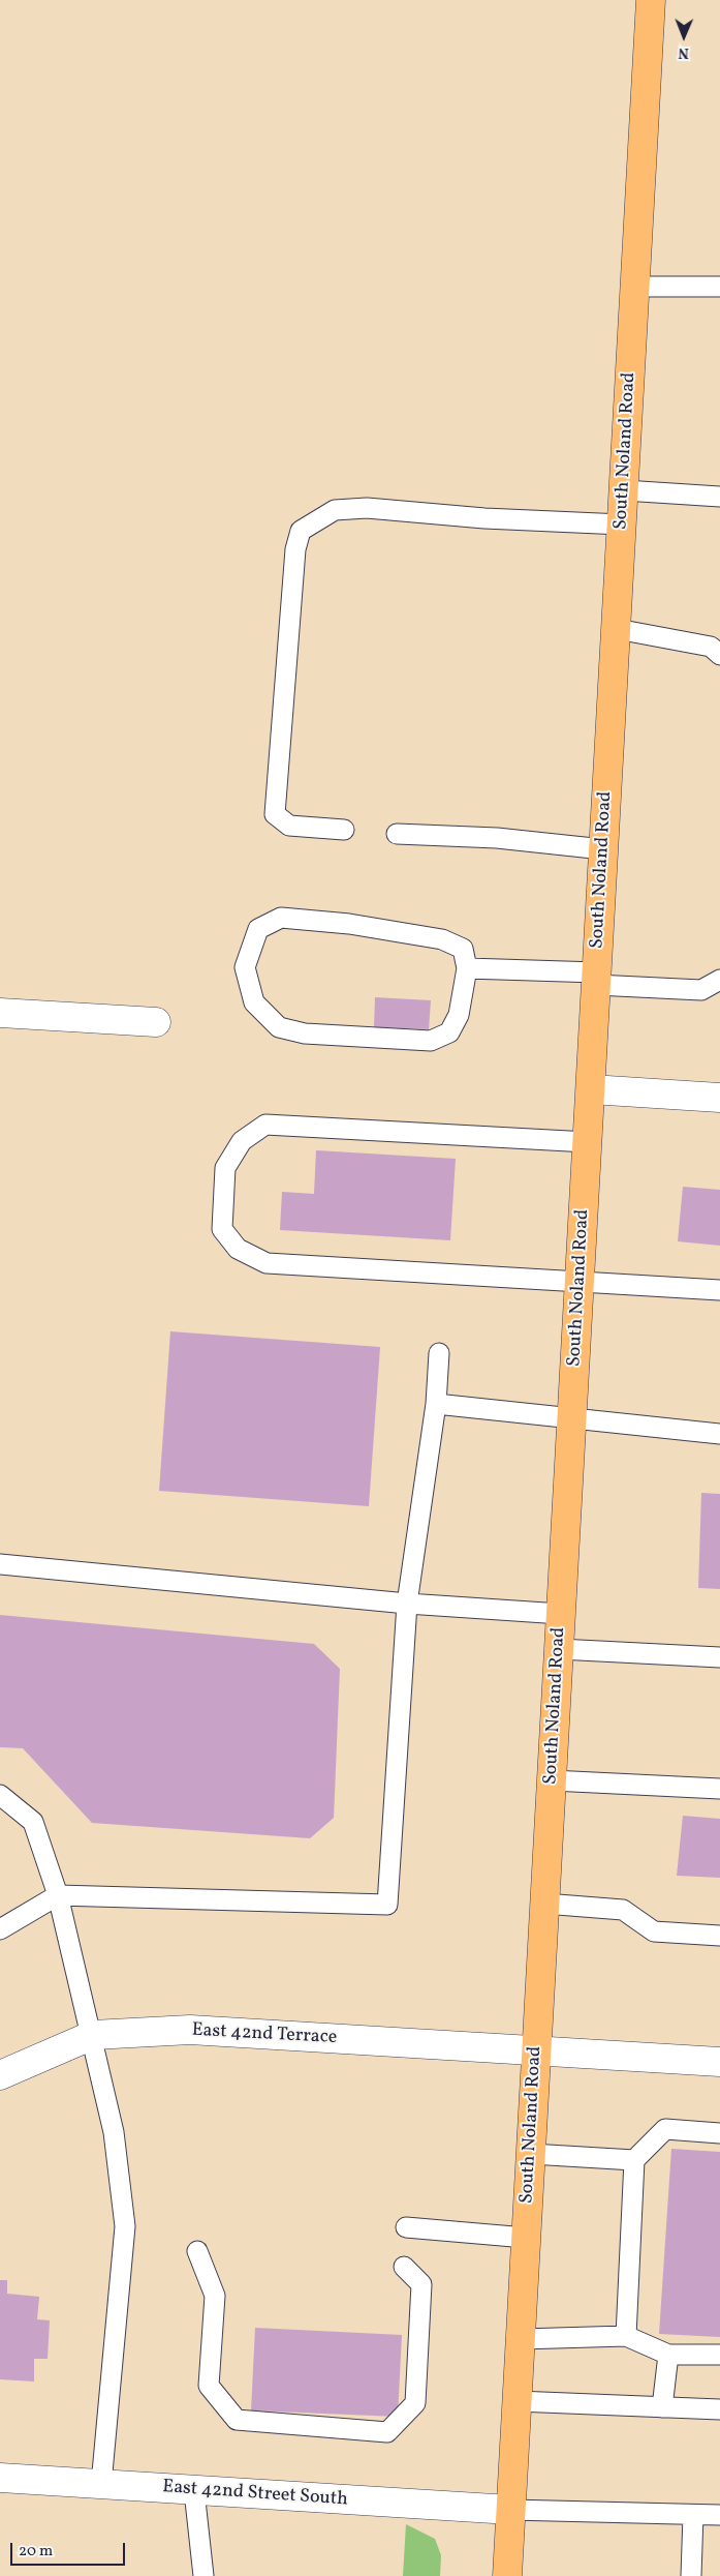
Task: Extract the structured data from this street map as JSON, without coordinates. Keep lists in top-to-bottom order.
{
  "streets": {
    "main road": ["South Noland Road"],
    "street": ["East 42nd Terrace", "East 42nd Street South"]
  },
  "crossings": [
    ["South Noland Road", "East 42nd Terrace"],
    ["South Noland Road", "East 42nd Street South"]
  ],
  "scale_bar": "20 m",
  "north": "bottom"
}
